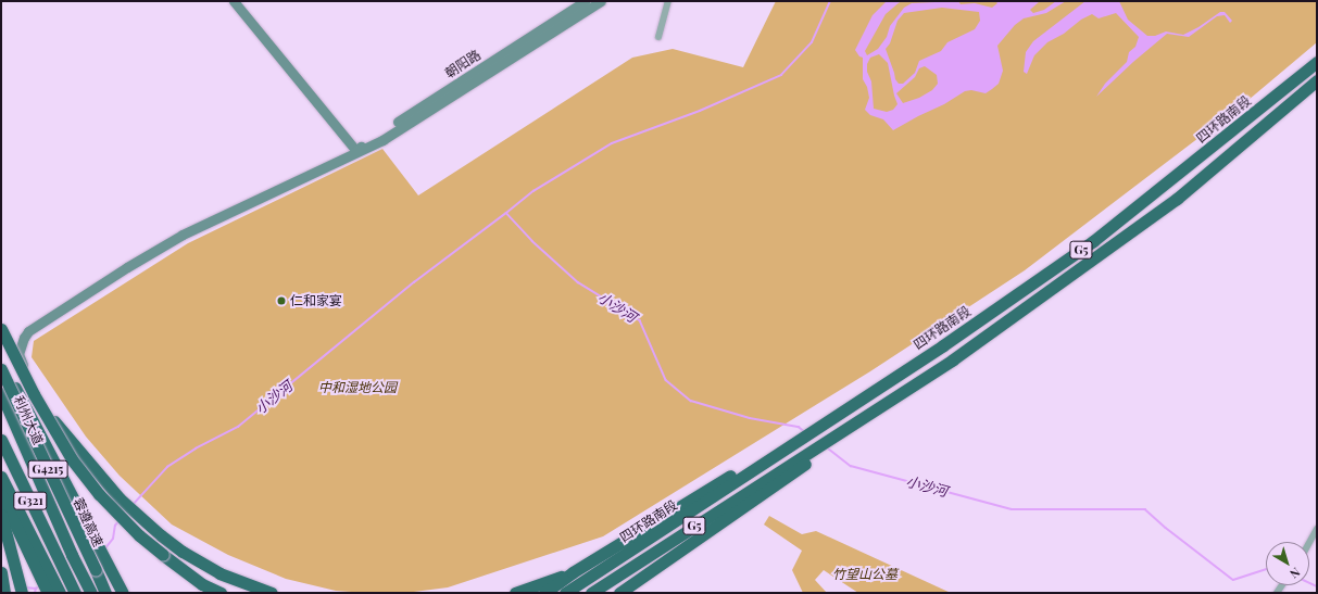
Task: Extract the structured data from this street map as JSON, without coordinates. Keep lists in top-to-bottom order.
{
  "streets": {
    "highway": [
      "四环路南段",
      "G5",
      "利州大道",
      "G4215",
      "G321",
      "蓉遵高速"
    ],
    "main road": ["朝阳路"]
  },
  "water": ["小沙河"],
  "parks": ["中和湿地公园", "竹望山公墓"],
  "places": ["仁和家宴"],
  "north": "bottom right"
}
